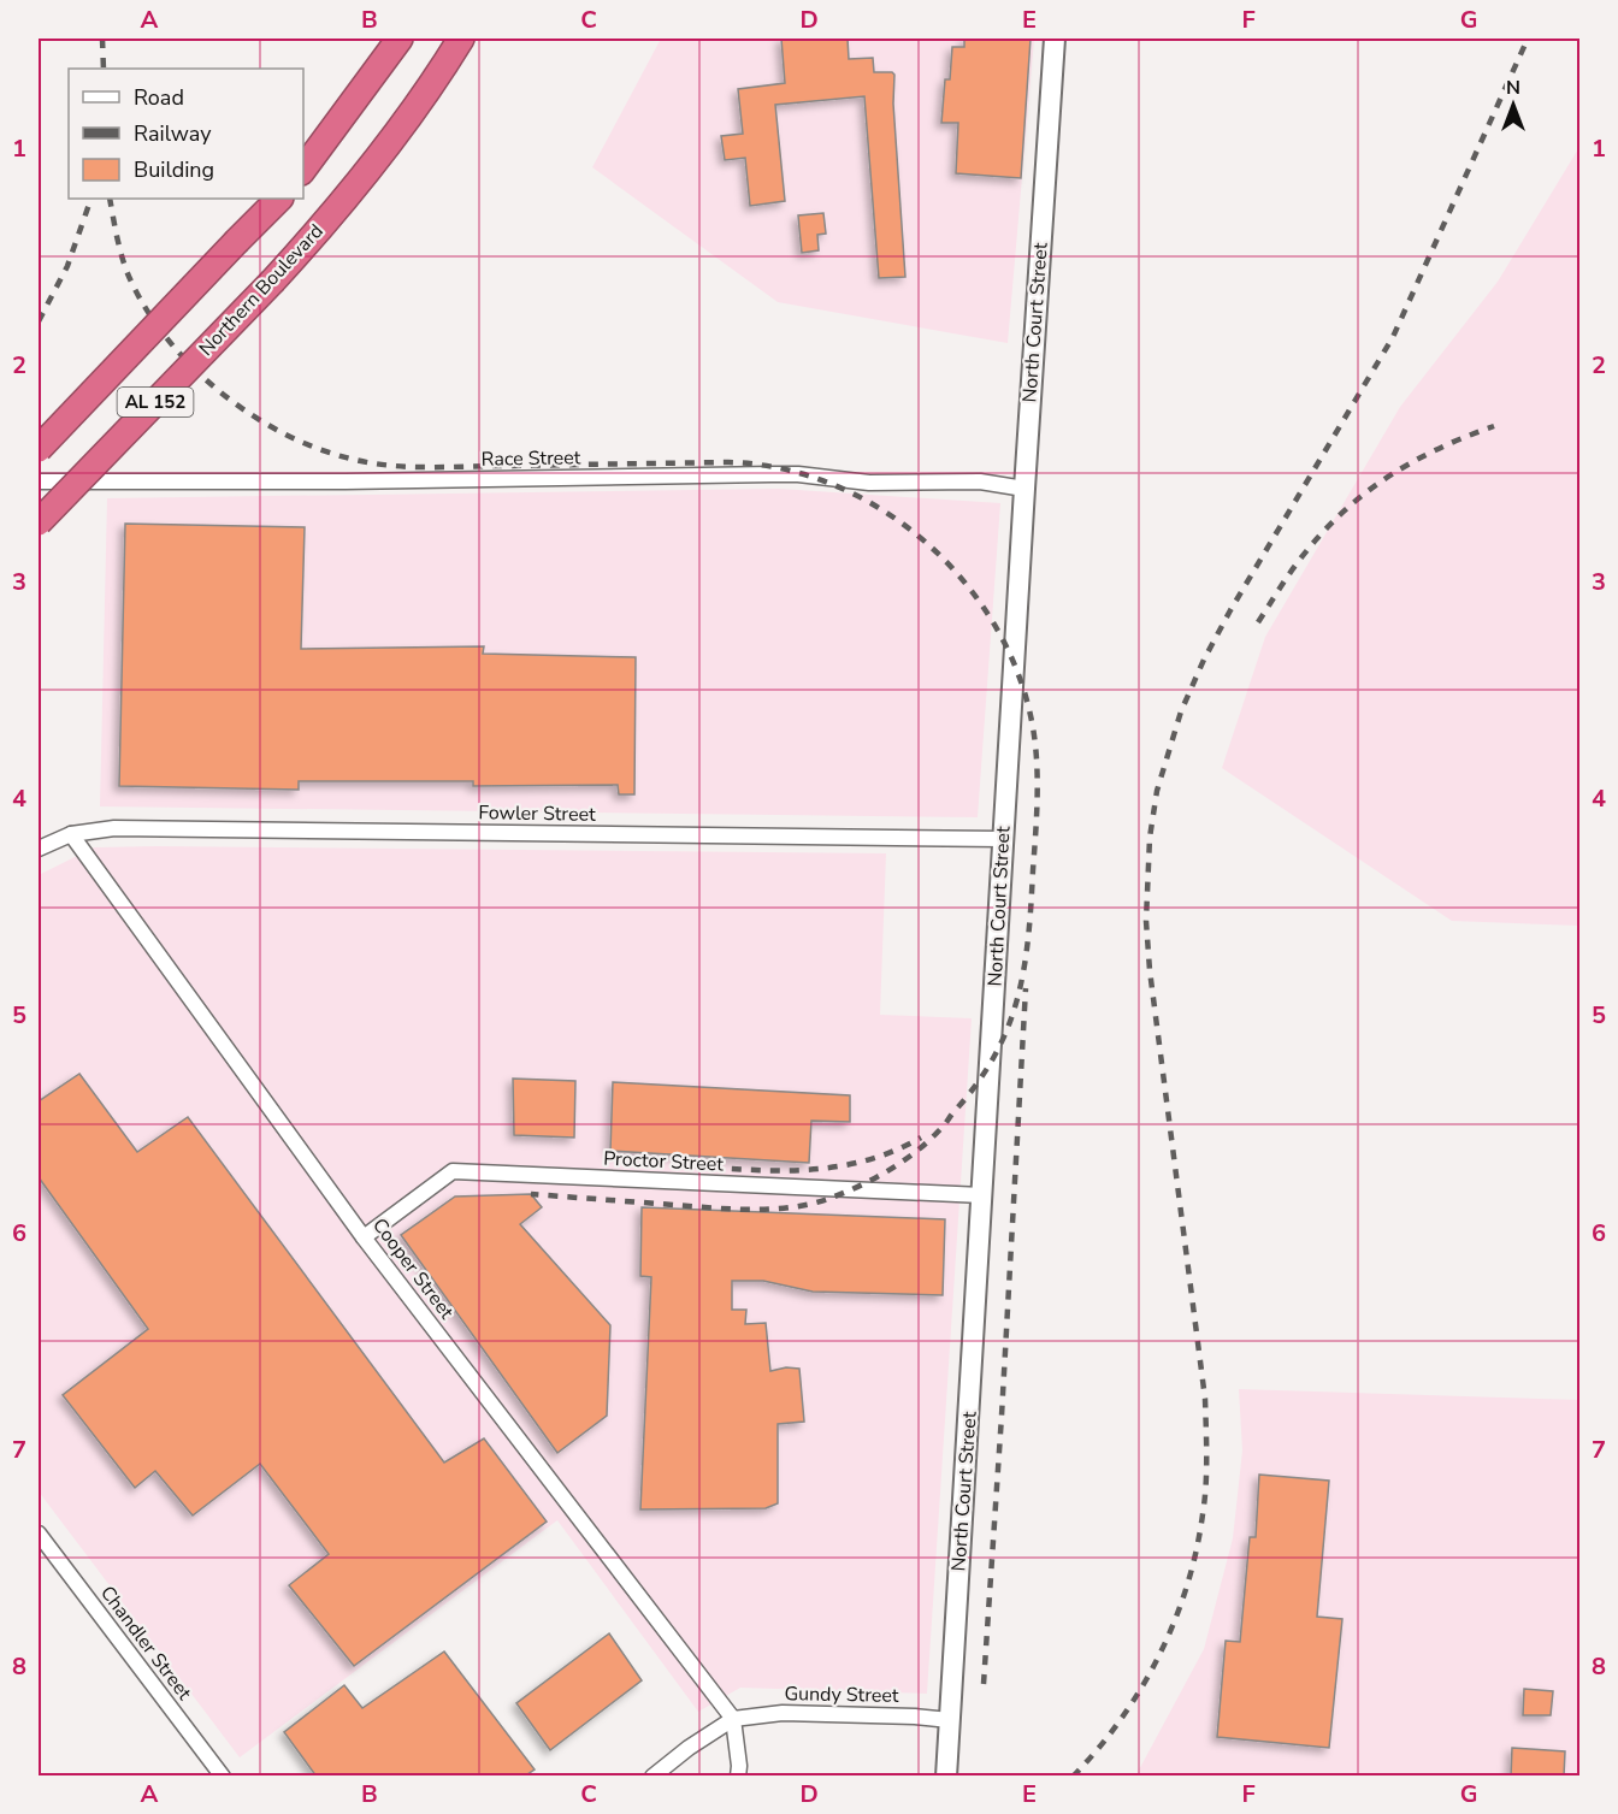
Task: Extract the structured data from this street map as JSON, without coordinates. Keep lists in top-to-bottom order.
{
  "streets": {
    "highway": ["Northern Boulevard", "AL 152"],
    "main road": ["North Court Street"],
    "street": [
      "Race Street",
      "Fowler Street",
      "Proctor Street",
      "Cooper Street",
      "Chandler Street",
      "Gundy Street"
    ]
  },
  "crossings": [
    ["North Court Street", "Race Street"],
    ["North Court Street", "Fowler Street"],
    ["North Court Street", "Proctor Street"],
    ["North Court Street", "Gundy Street"],
    ["Fowler Street", "Cooper Street"],
    ["Proctor Street", "Cooper Street"],
    ["Cooper Street", "Gundy Street"]
  ],
  "legend": ["Road", "Railway", "Building"],
  "north": "top",
  "grid": {
    "columns": [
      "A",
      "B",
      "C",
      "D",
      "E",
      "F",
      "G"
    ],
    "rows": [
      "1",
      "2",
      "3",
      "4",
      "5",
      "6",
      "7",
      "8"
    ]
  }
}
